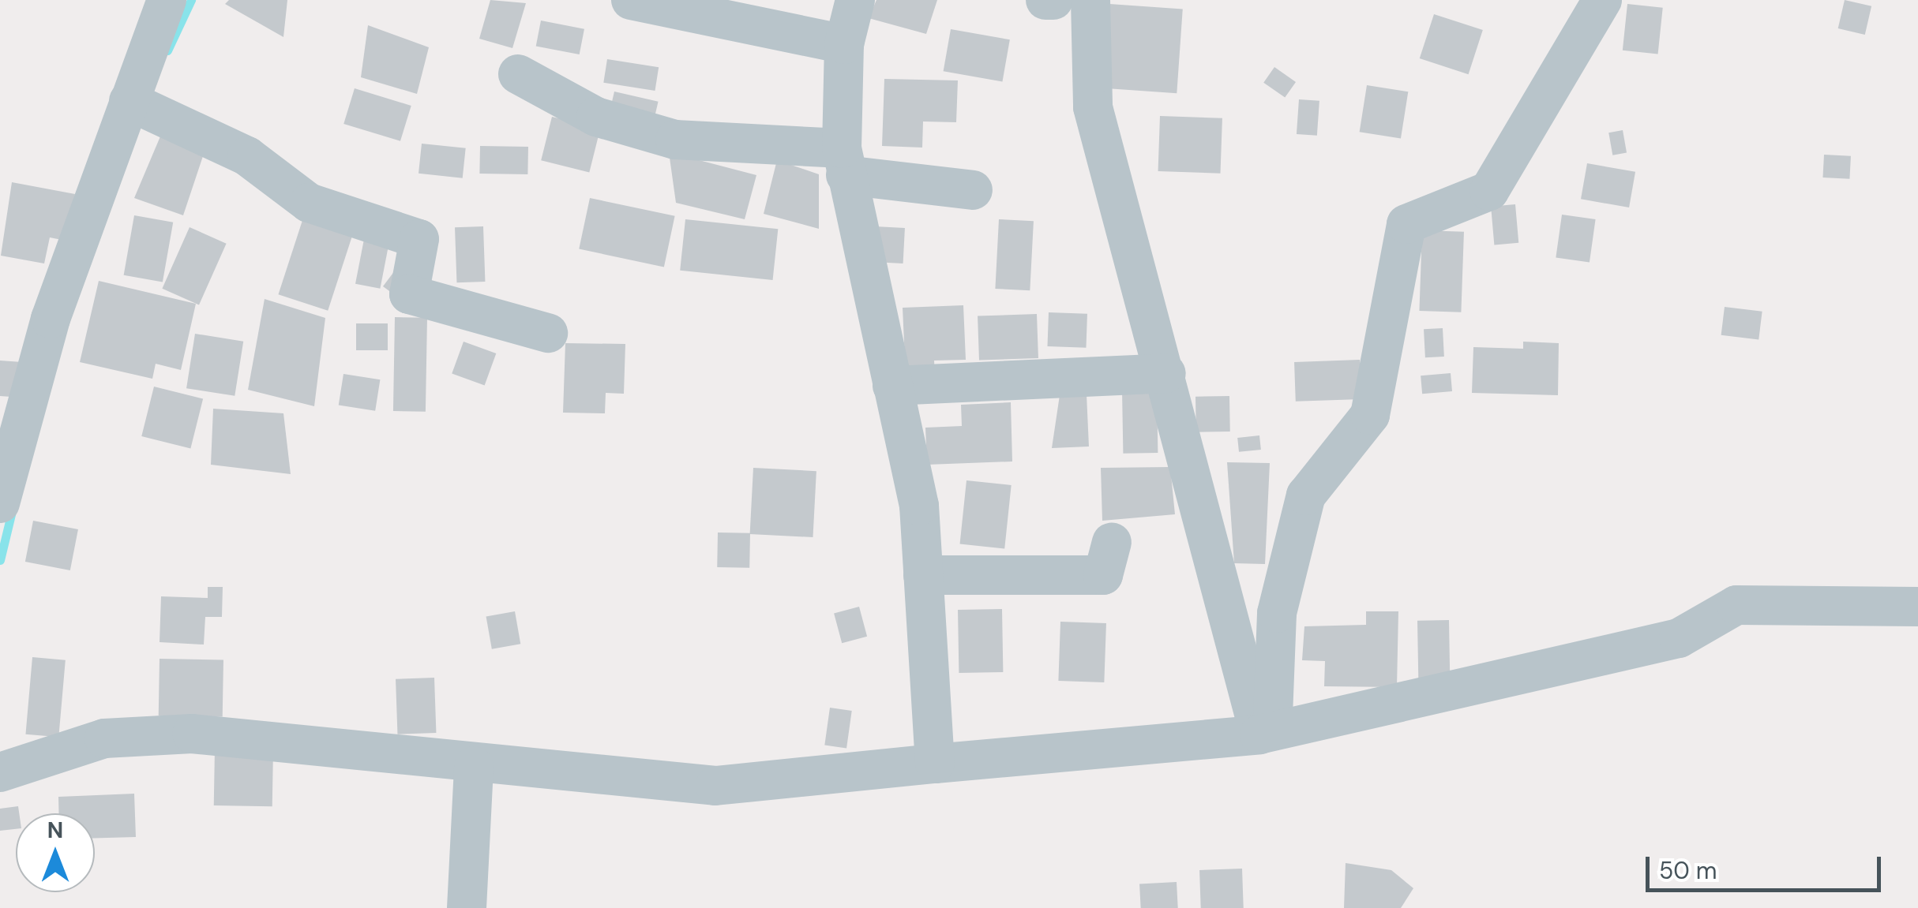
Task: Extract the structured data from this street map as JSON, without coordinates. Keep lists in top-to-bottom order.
{
  "scale_bar": "50 m",
  "north": "top"
}
